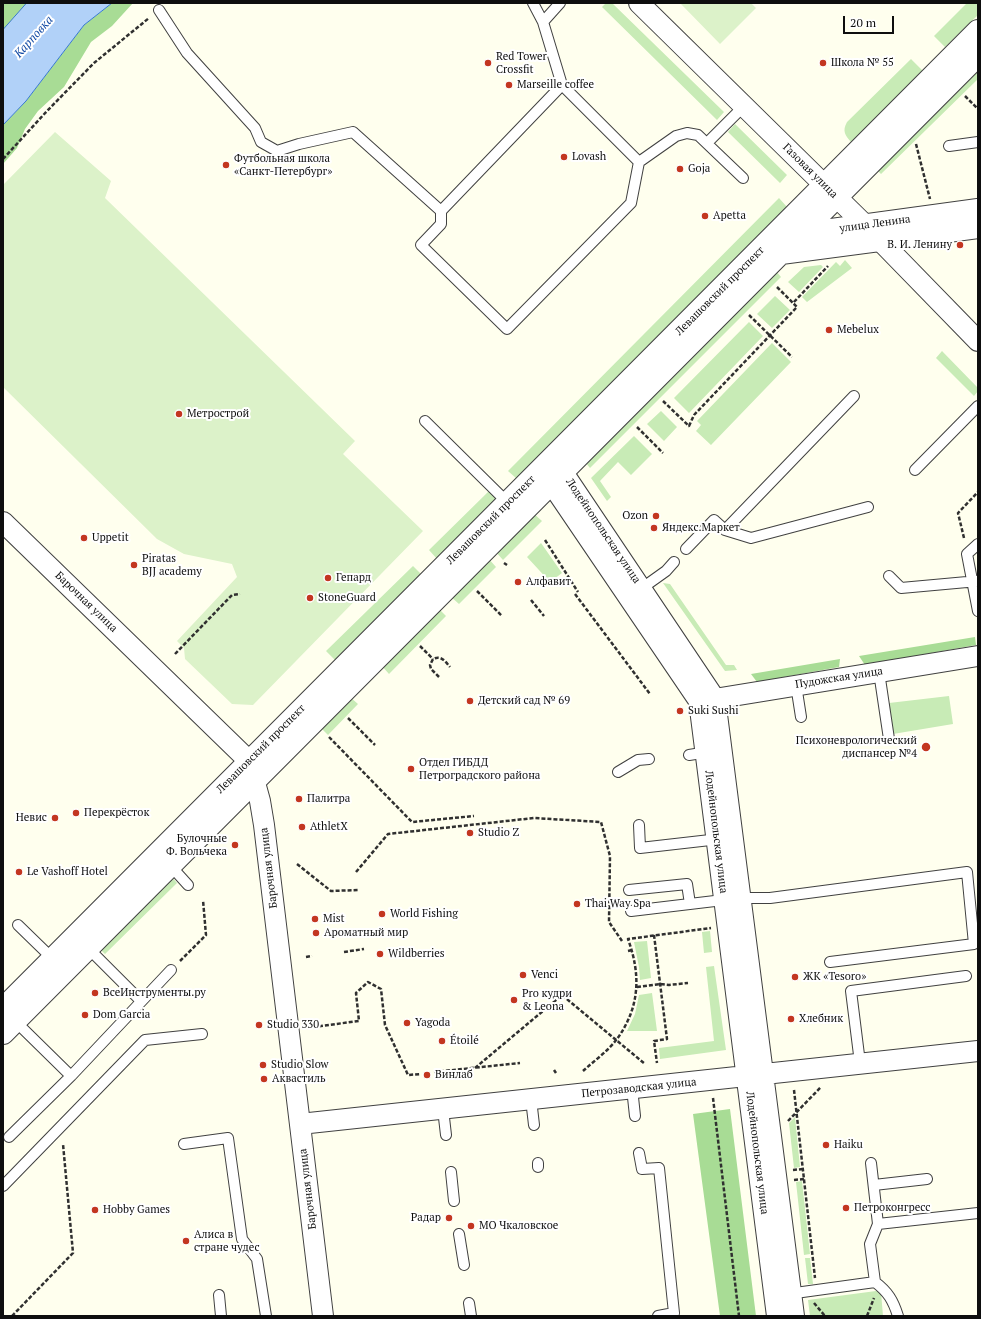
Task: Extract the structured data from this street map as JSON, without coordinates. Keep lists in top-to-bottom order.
{
  "streets": {
    "street": [
      "Газовая улица",
      "улица Ленина",
      "Левашовский проспект",
      "Лодейнопольская улица",
      "Барочная улица",
      "Пудожская улица",
      "Петрозаводская улица"
    ]
  },
  "crossings": [
    ["Газовая улица", "улица Ленина"],
    ["Газовая улица", "Левашовский проспект"],
    ["улица Ленина", "Левашовский проспект"],
    ["Левашовский проспект", "Лодейнопольская улица"],
    ["Левашовский проспект", "Барочная улица"],
    ["Лодейнопольская улица", "Пудожская улица"],
    ["Лодейнопольская улица", "Петрозаводская улица"],
    ["Барочная улица", "Петрозаводская улица"]
  ],
  "water": ["Карповка"],
  "places": [
    "Red Tower Crossfit",
    "Школа № 55",
    "Marseille coffee",
    "Lovash",
    "Футбольная школа «Санкт-Петербург»",
    "Goja",
    "Apetta",
    "В. И. Ленину",
    "Mebelux",
    "Метрострой",
    "Ozon",
    "Яндекс.Маркет",
    "Uppetit",
    "Piratas BJJ academy",
    "Гепард",
    "Алфавит",
    "StoneGuard",
    "Детский сад № 69",
    "Suki Sushi",
    "Психоневрологический диспансер №4",
    "Отдел ГИБДД Петроградского района",
    "Палитра",
    "Перекрёсток",
    "Невис",
    "AthletX",
    "Studio Z",
    "Булочные Ф. Вольчека",
    "Le Vashoff Hotel",
    "Thai Way Spa",
    "World Fishing",
    "Mist",
    "Ароматный мир",
    "Wildberries",
    "Venci",
    "ЖК «Tesoro»",
    "ВсеИнструменты.ру",
    "Pro кудри & Leona",
    "Dom Garcia",
    "Хлебник",
    "Yagoda",
    "Studio 330",
    "Étoilé",
    "Studio Slow",
    "Винлаб",
    "Аквастиль",
    "Haiku",
    "Петроконгресс",
    "Hobby Games",
    "Радар",
    "МО Чкаловское",
    "Алиса в стране чудес"
  ],
  "scale_bar": "20 m"
}
